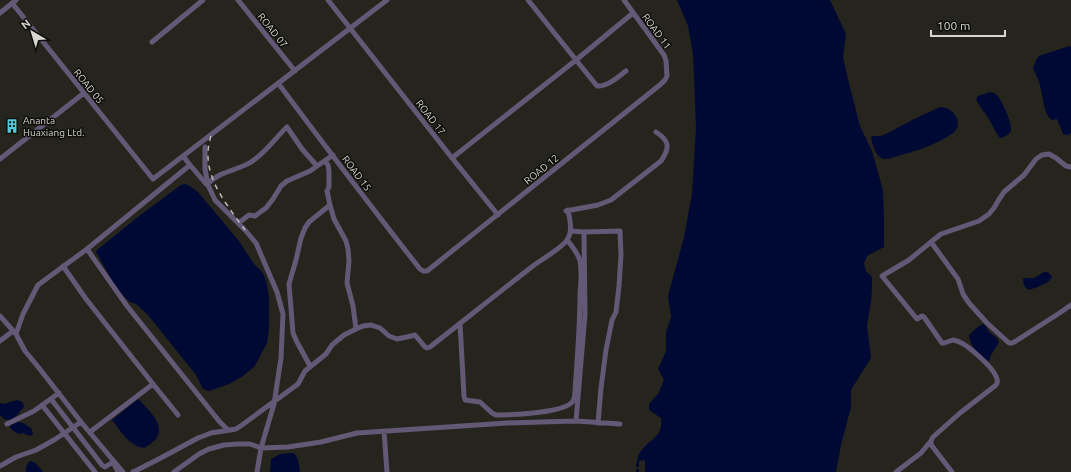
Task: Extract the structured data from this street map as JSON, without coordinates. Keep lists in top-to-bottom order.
{
  "streets": {
    "street": [
      "ROAD 07",
      "ROAD 11",
      "ROAD 05",
      "ROAD 17",
      "ROAD 12",
      "ROAD 15"
    ]
  },
  "crossings": [
    ["ROAD 11", "ROAD 12"],
    ["ROAD 17", "ROAD 12"],
    ["ROAD 12", "ROAD 15"]
  ],
  "places": {
    "building": ["Ananta Huaxiang Ltd."]
  },
  "scale_bar": "100 m",
  "north": "top left"
}
